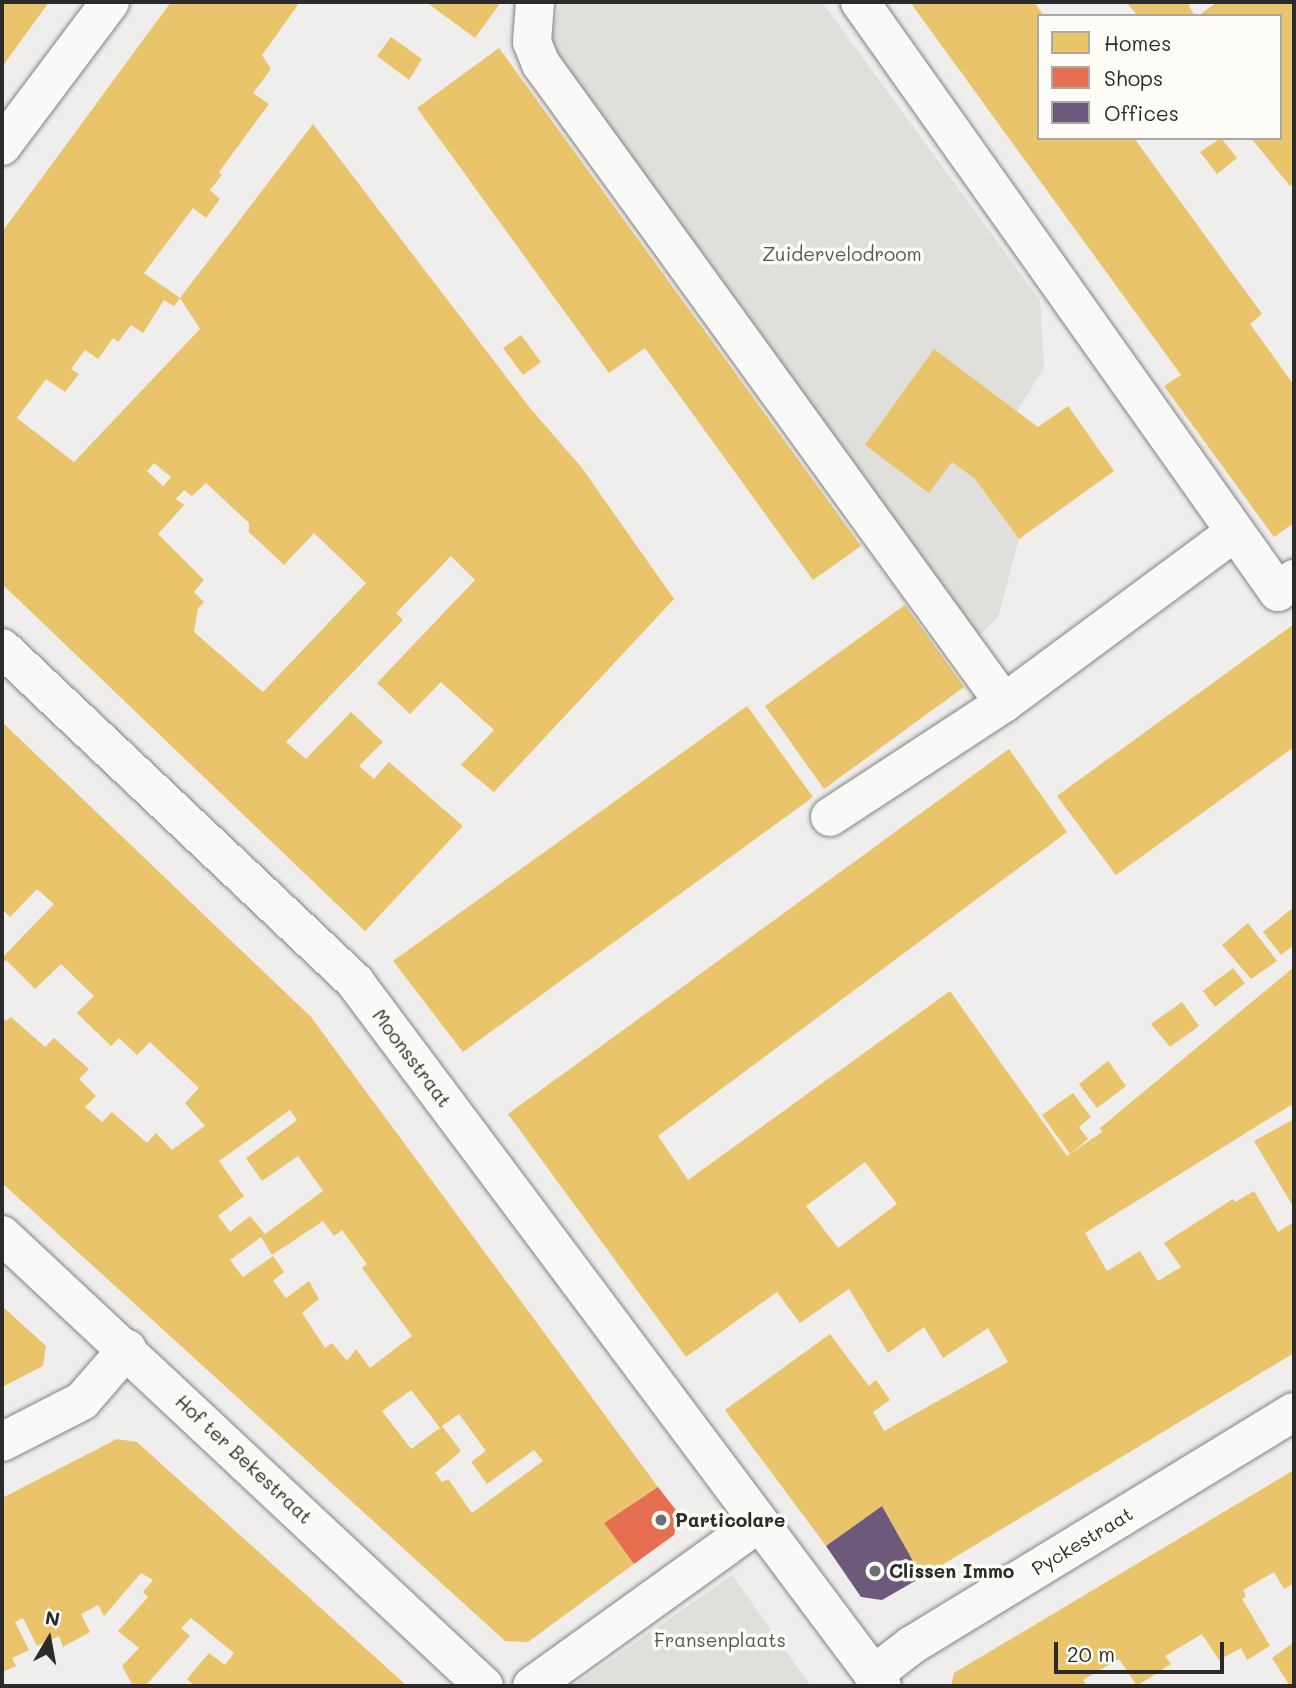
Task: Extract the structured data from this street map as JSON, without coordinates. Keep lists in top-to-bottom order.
{
  "streets": {
    "street": ["Moonsstraat", "Hof ter Bekestraat", "Pyckestraat"]
  },
  "parks": ["Zuidervelodroom", "Fransenplaats"],
  "places": ["Particolare", "Clissen Immo"],
  "legend": ["Homes", "Shops", "Offices"],
  "scale_bar": "20 m",
  "north": "top"
}
